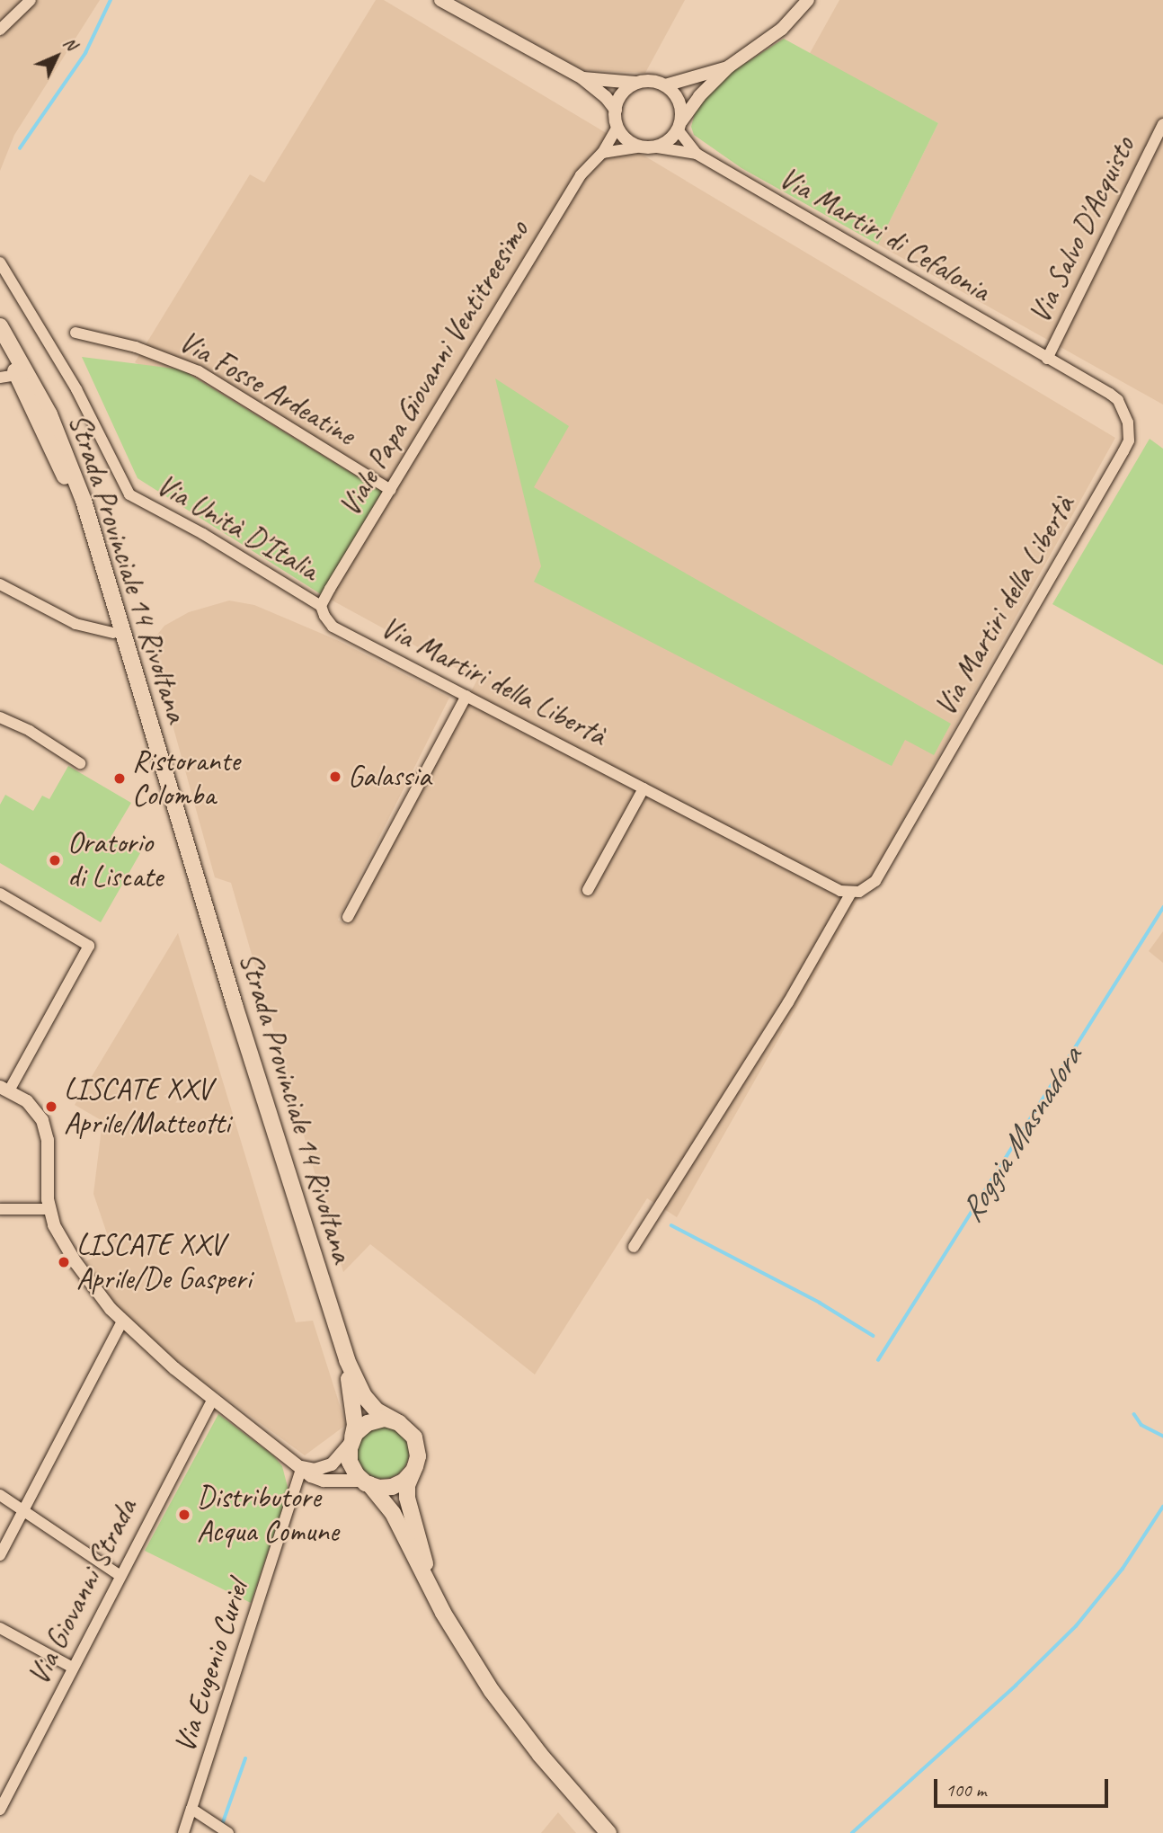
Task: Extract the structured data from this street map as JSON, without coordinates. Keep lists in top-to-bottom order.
{
  "streets": {
    "main road": ["Strada Provinciale 14 Rivoltana"],
    "street": [
      "Via Salvo D'Acquisto",
      "Via Martiri di Cefalonia",
      "Viale Papa Giovanni Ventitreesimo",
      "Via Fosse Ardeatine",
      "Via Unità D'Italia",
      "Via Martiri della Libertà",
      "Via Giovanni Strada",
      "Via Eugenio Curiel"
    ]
  },
  "crossings": [
    ["Via Salvo D'Acquisto", "Via Martiri di Cefalonia"],
    ["Via Salvo D'Acquisto", "Via Martiri della Libertà"],
    ["Via Martiri di Cefalonia", "Viale Papa Giovanni Ventitreesimo"],
    ["Via Martiri di Cefalonia", "Via Martiri della Libertà"],
    ["Viale Papa Giovanni Ventitreesimo", "Via Fosse Ardeatine"],
    ["Viale Papa Giovanni Ventitreesimo", "Via Unità D'Italia"],
    ["Viale Papa Giovanni Ventitreesimo", "Via Martiri della Libertà"],
    ["Via Unità D'Italia", "Via Martiri della Libertà"]
  ],
  "water": ["Roggia Masnadora"],
  "places": [
    "Galassia",
    "Ristorante Colomba",
    "Oratorio di Liscate",
    "LISCATE XXV Aprile/Matteotti",
    "LISCATE XXV Aprile/De Gasperi",
    "Distributore Acqua Comune"
  ],
  "scale_bar": "100 m",
  "north": "top right"
}
